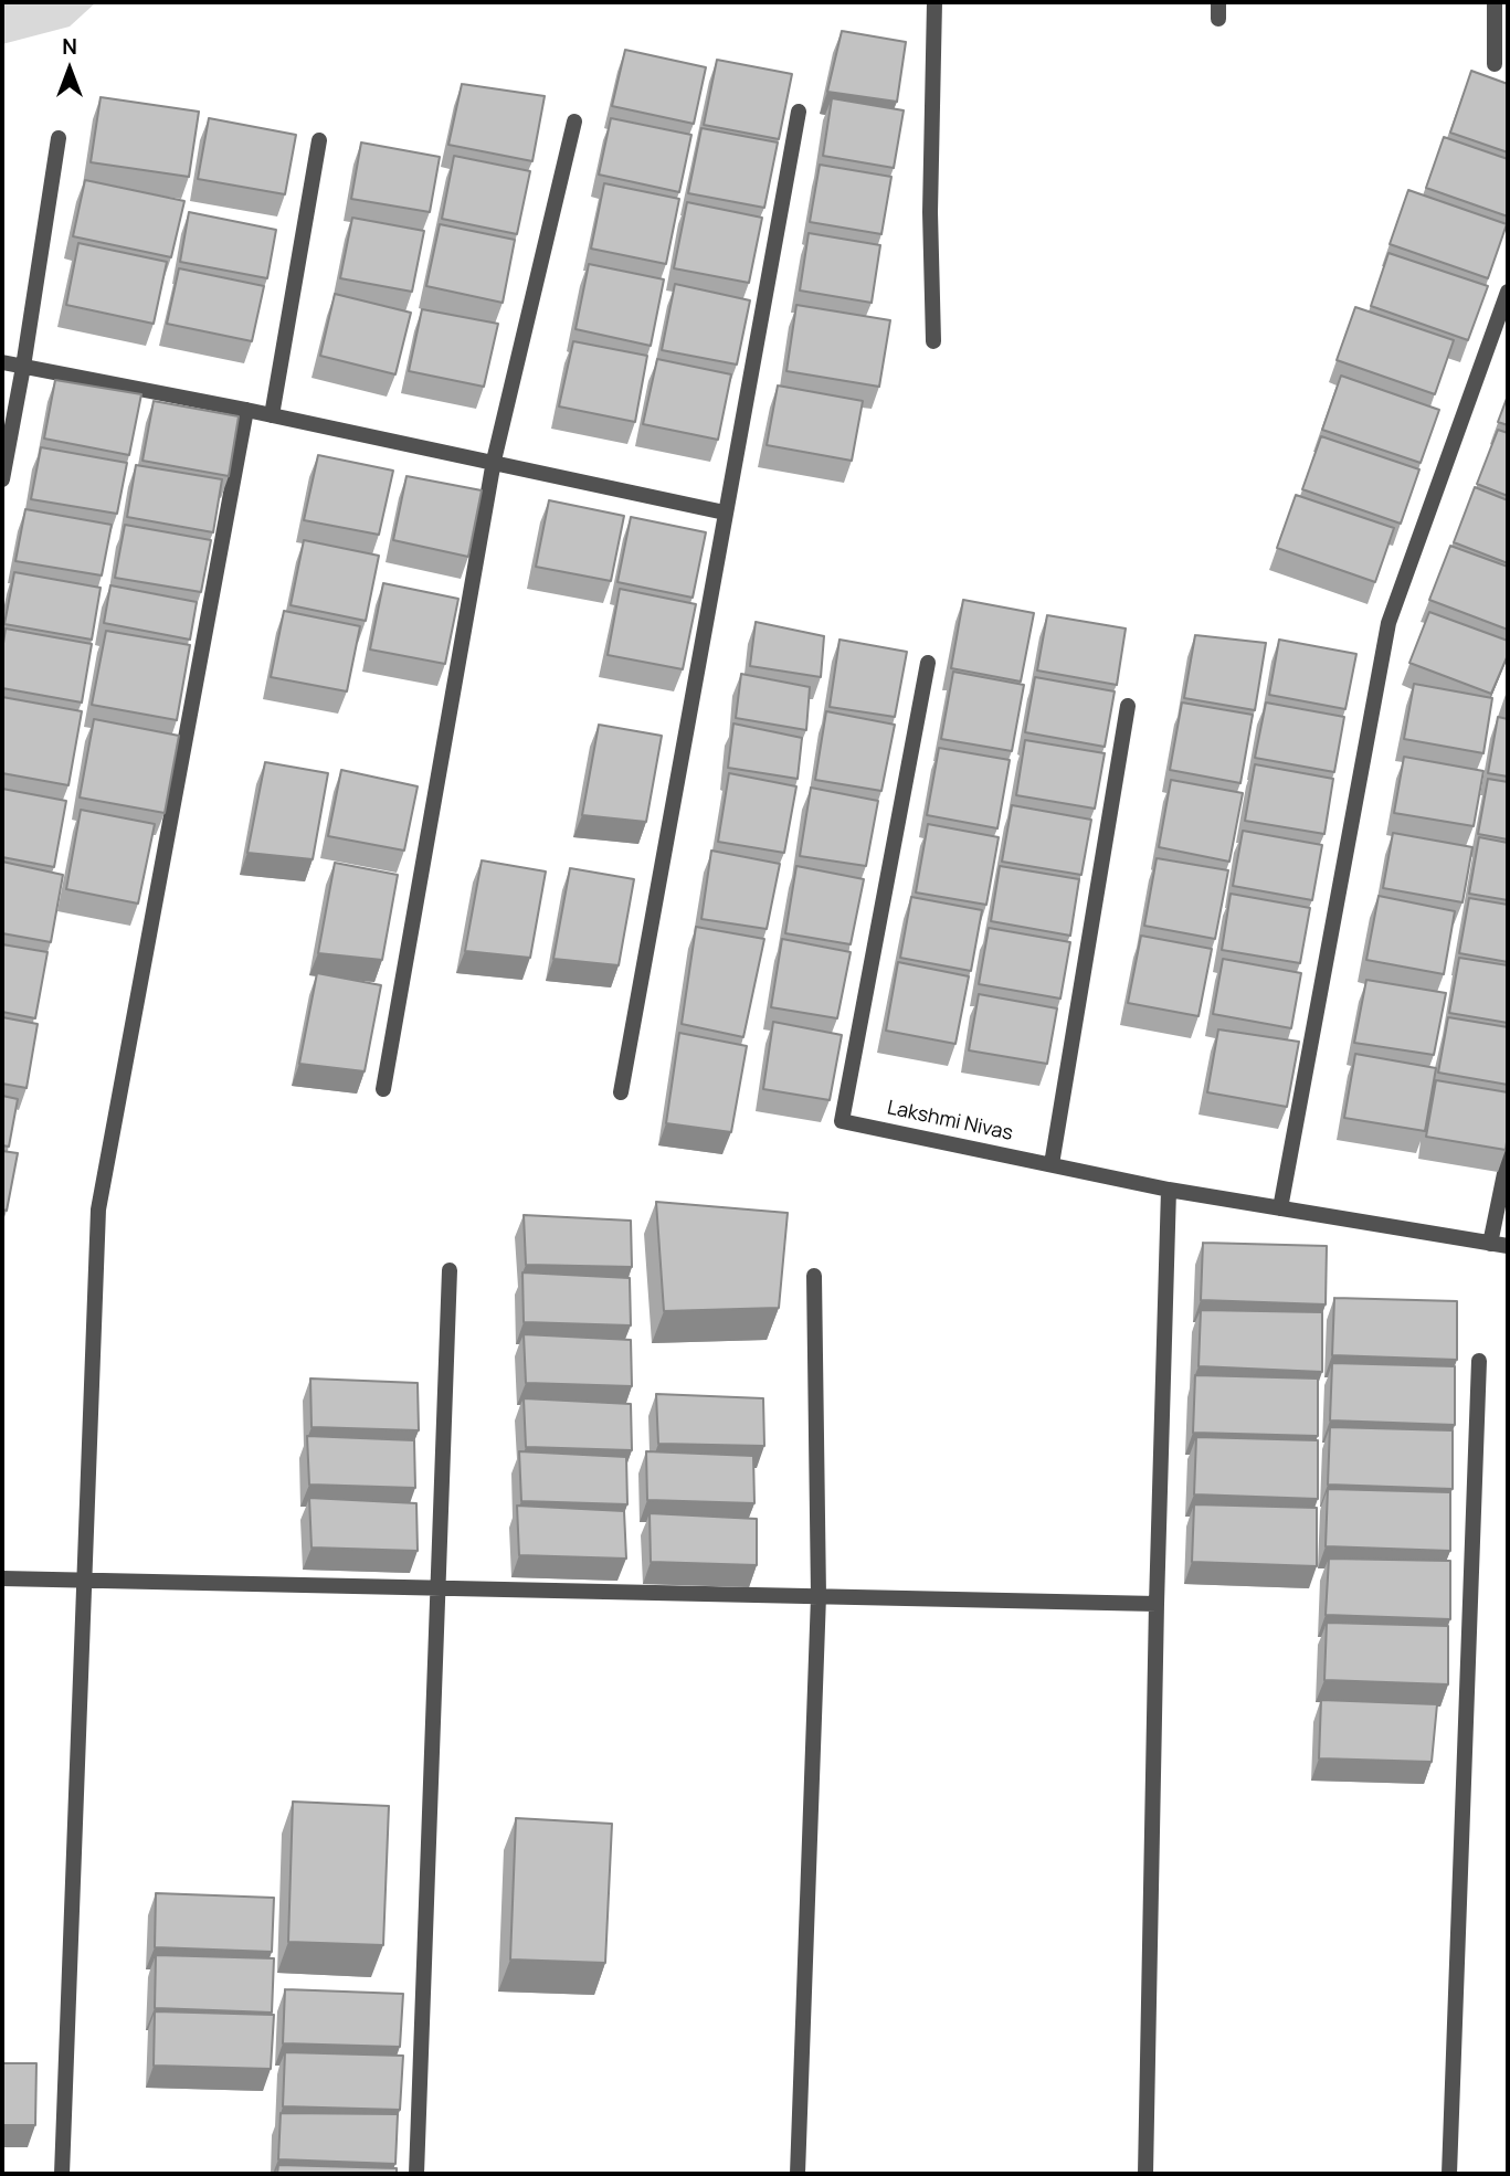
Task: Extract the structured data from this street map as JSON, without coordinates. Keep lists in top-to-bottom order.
{
  "streets": {
    "street": ["Lakshmi Nivas"]
  },
  "north": "top"
}
